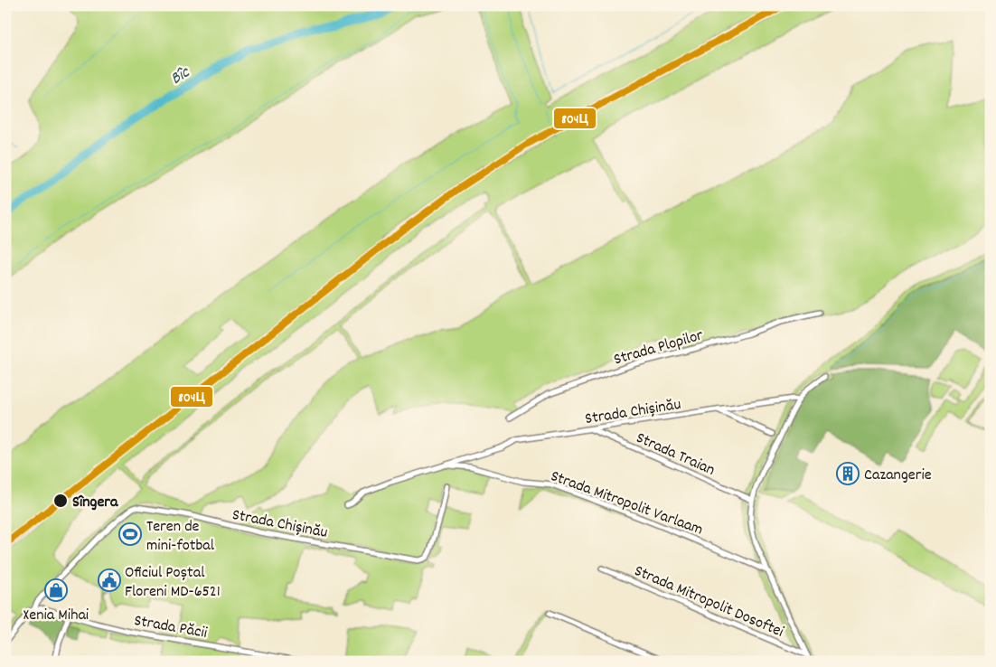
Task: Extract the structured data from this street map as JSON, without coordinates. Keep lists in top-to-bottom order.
{
  "streets": {
    "street": [
      "Strada Plopilor",
      "Strada Chișinău",
      "Strada Traian",
      "Strada Mitropolit Varlaam",
      "Strada Mitropolit Dosoftei",
      "Strada Păcii"
    ]
  },
  "crossings": [
    ["Strada Chișinău", "Strada Traian"],
    ["Strada Chișinău", "Strada Mitropolit Varlaam"],
    ["Strada Chișinău", "Strada Păcii"]
  ],
  "water": ["Bîc"],
  "places": {
    "building": ["Cazangerie"],
    "other": ["Sîngera"],
    "sports": ["Teren de mini-fotbal"],
    "public building": ["Oficiul Poștal Floreni MD-6521"],
    "shop": ["Xenia Mihai"]
  },
  "lines": ["transit line 804Ц"]
}
